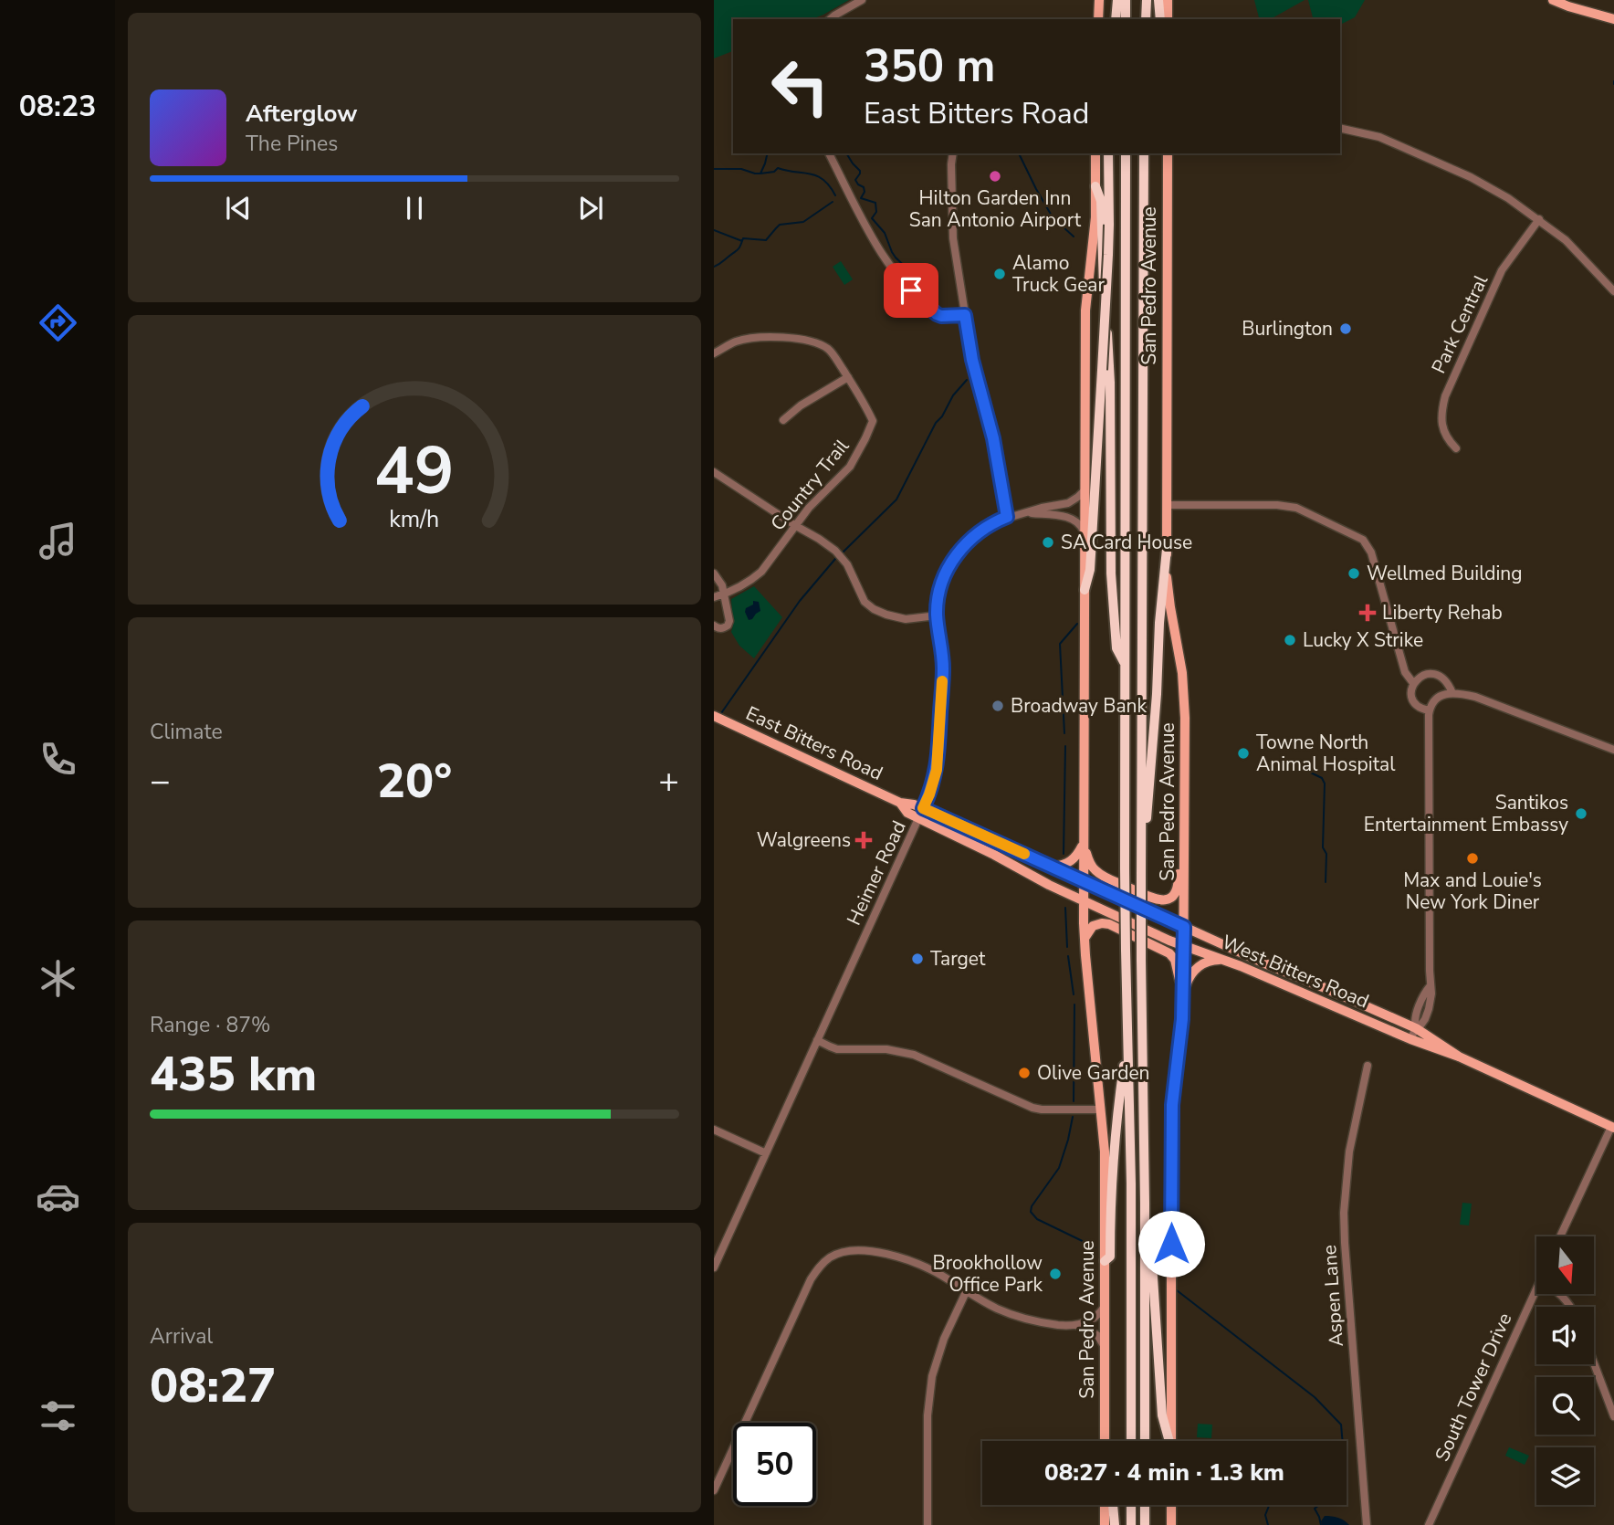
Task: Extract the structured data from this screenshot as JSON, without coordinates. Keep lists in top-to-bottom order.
{
  "streets": {
    "main road": ["San Pedro Avenue", "East Bitters Road", "West Bitters Road"],
    "street": [
      "Park Central",
      "Country Trail",
      "Heimer Road",
      "Aspen Lane",
      "South Tower Drive"
    ]
  },
  "crossings": [
    ["San Pedro Avenue", "East Bitters Road"],
    ["San Pedro Avenue", "Heimer Road"],
    ["San Pedro Avenue", "West Bitters Road"],
    ["East Bitters Road", "Heimer Road"],
    ["East Bitters Road", "West Bitters Road"]
  ],
  "places": {
    "other": [
      "Hilton Garden Inn San Antonio Airport",
      "Alamo Truck Gear",
      "Burlington",
      "SA Card House",
      "Wellmed Building",
      "Lucky X Strike",
      "Broadway Bank",
      "Towne North Animal Hospital",
      "Santikos Entertainment Embassy",
      "Max and Louie's New York Diner",
      "Target",
      "Olive Garden",
      "Brookhollow Office Park"
    ],
    "health": ["Liberty Rehab", "Walgreens"]
  },
  "north": "bottom",
  "page": {
    "tabs": "08:23",
    "turn": ["350 m", "East Bitters Road"],
    "song": ["Afterglow", "The Pines"],
    "tile": [
      "Climate",
      ["Range · 87%", "435 km"],
      ["Arrival", "08:27"]
    ],
    "heat": ["−", "20°", "+"],
    "limit": "50",
    "trip": "08:27 · 4 min · 1.3 km",
    "gauge": ["49", "km/h"]
  }
}
